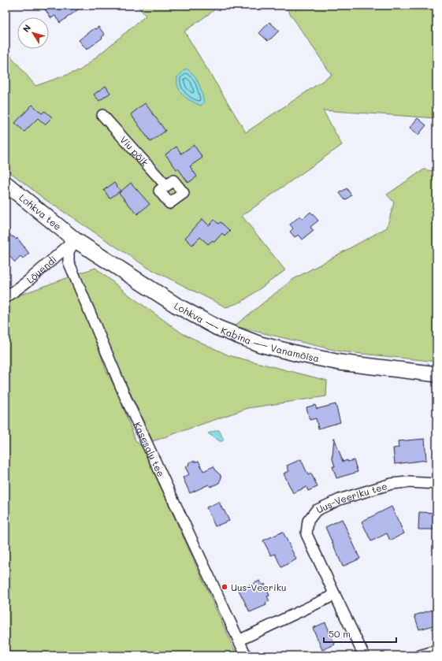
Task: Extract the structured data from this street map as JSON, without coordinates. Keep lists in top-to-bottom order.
{
  "streets": {
    "street": [
      "Viu põik",
      "Lohkva tee",
      "Lõuendi",
      "Lohkva — Kabina — Vanamõisa",
      "Kasesalu tee",
      "Uus-Veeriku tee"
    ]
  },
  "crossings": [
    ["Lohkva tee", "Lõuendi"],
    ["Lohkva tee", "Lohkva — Kabina — Vanamõisa"],
    ["Lohkva tee", "Kasesalu tee"],
    ["Lõuendi", "Lohkva — Kabina — Vanamõisa"],
    ["Lõuendi", "Kasesalu tee"],
    ["Lohkva — Kabina — Vanamõisa", "Kasesalu tee"]
  ],
  "places": ["Uus-Veeriku"],
  "scale_bar": "50 m",
  "north": "top left"
}
